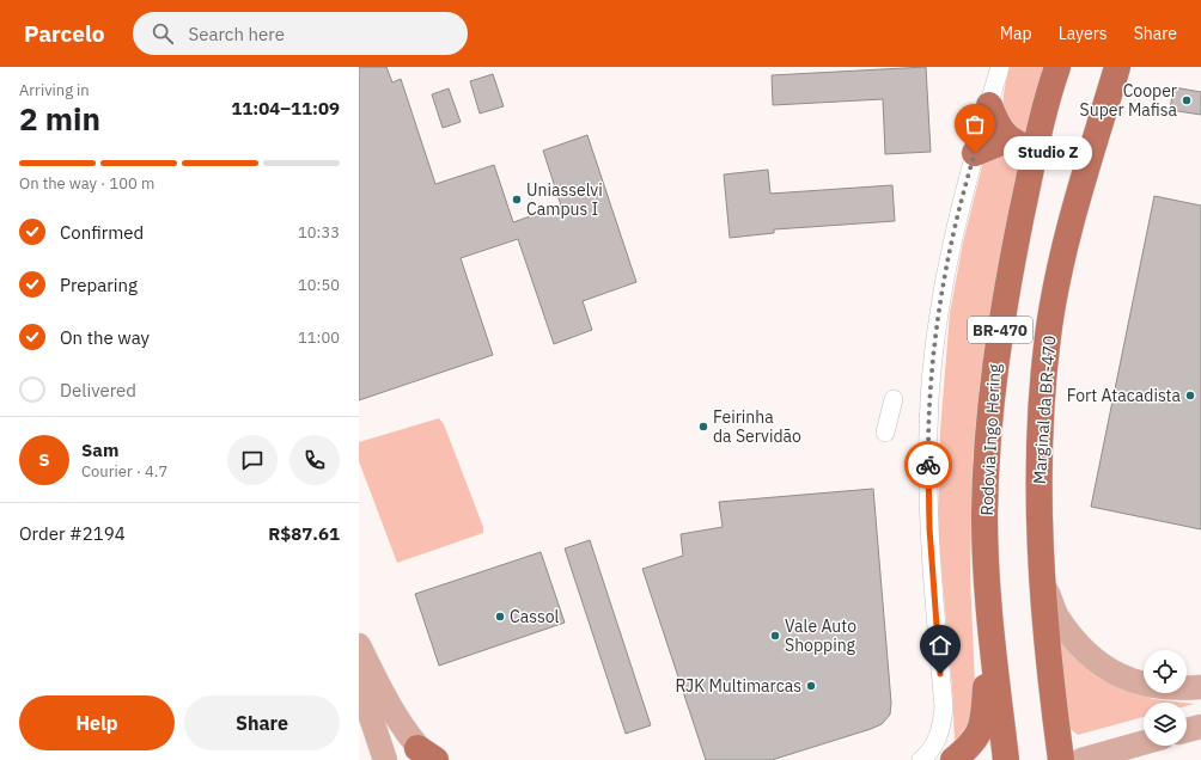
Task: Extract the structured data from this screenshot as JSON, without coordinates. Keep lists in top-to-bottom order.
{
  "streets": {
    "highway": ["BR-470", "Marginal da BR-470", "Rodovia Ingo Hering"]
  },
  "places": [
    "Cooper Super Mafisa",
    "Studio Z",
    "Uniasselvi Campus I",
    "Fort Atacadista",
    "Feirinha da Servidão",
    "Cassol",
    "Vale Auto Shopping",
    "RJK Multimarcas"
  ],
  "page": {
    "header": "Parcelo",
    "search": "Search here",
    "nav": ["Map", "Layers", "Share"],
    "heading": ["2 min", "Arriving in", "11:04–11:09"],
    "panel": [
      "Sam",
      "Courier · 4.7",
      "Order #2194",
      "R$87.61"
    ],
    "bubble": "Studio Z",
    "bar": "On the way · 100 m",
    "list": [
      ["Confirmed", "10:33"],
      ["Preparing", "10:50"],
      ["On the way", "11:00"],
      "Delivered"
    ],
    "round": "S",
    "buttons": ["Help", "Share"]
  }
}
